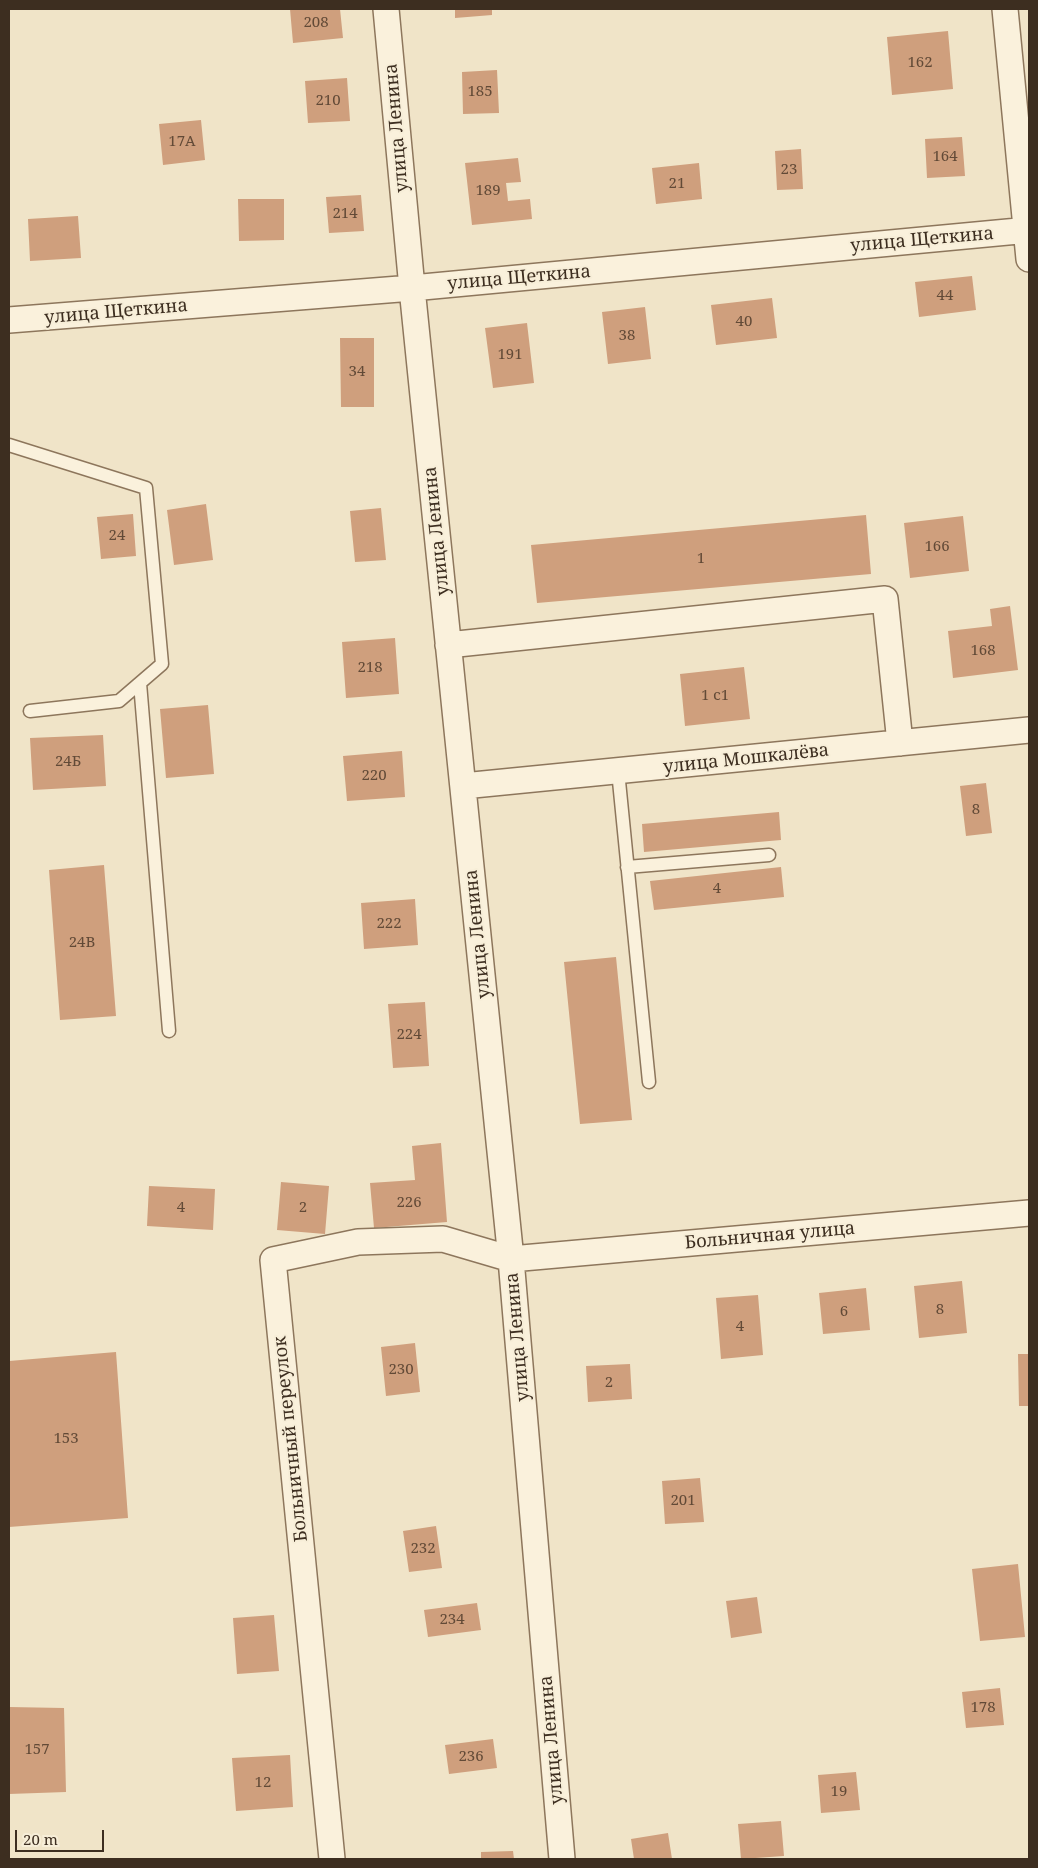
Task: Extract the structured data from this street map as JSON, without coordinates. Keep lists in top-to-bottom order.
{
  "streets": {
    "street": [
      "улица Ленина",
      "улица Щеткина",
      "улица Мошкалёва",
      "Больничная улица",
      "Больничный переулок"
    ]
  },
  "crossings": [
    ["улица Ленина", "улица Щеткина"],
    ["улица Ленина", "улица Мошкалёва"],
    ["улица Ленина", "Больничная улица"],
    ["улица Ленина", "Больничный переулок"],
    ["Больничная улица", "Больничный переулок"]
  ],
  "house_numbers": [
    "208",
    "162",
    "185",
    "210",
    "17А",
    "164",
    "23",
    "21",
    "189",
    "214",
    "44",
    "40",
    "38",
    "191",
    "34",
    "24",
    "166",
    "1",
    "168",
    "218",
    "1 с1",
    "24Б",
    "220",
    "8",
    "4",
    "222",
    "24В",
    "224",
    "226",
    "4",
    "2",
    "8",
    "6",
    "4",
    "230",
    "2",
    "153",
    "201",
    "232",
    "234",
    "178",
    "157",
    "236",
    "12",
    "19"
  ],
  "scale_bar": "20 m"
}
